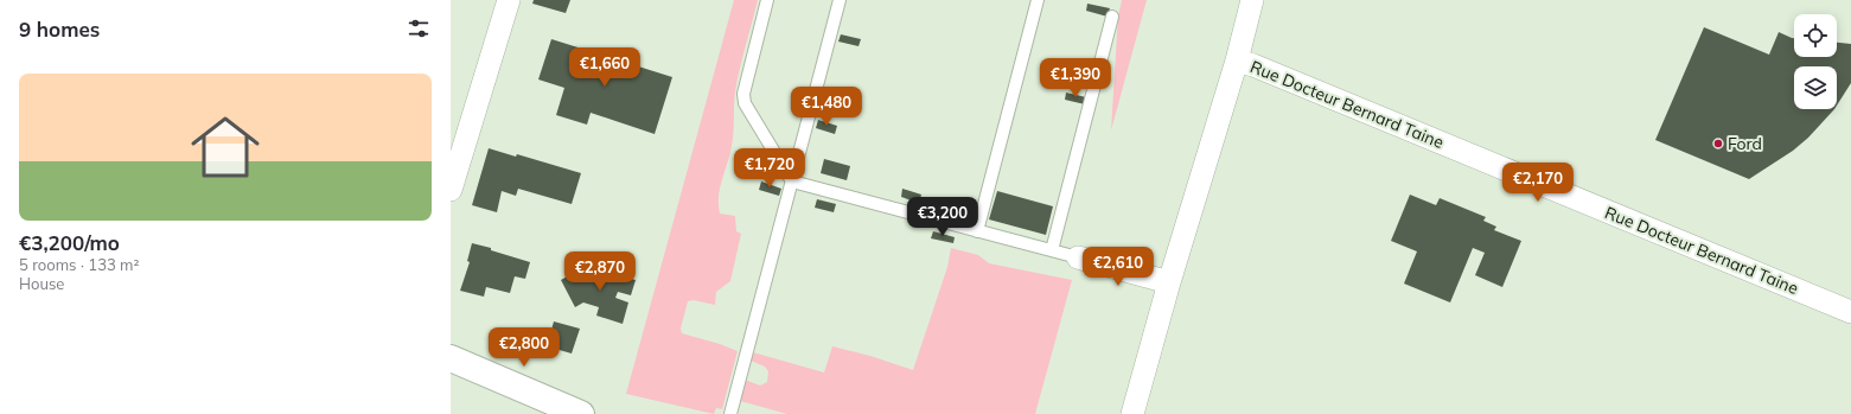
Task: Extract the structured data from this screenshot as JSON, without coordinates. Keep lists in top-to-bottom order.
{
  "streets": {
    "street": ["Rue Docteur Bernard Taine"]
  },
  "places": ["Ford"],
  "page": {
    "heading": "9 homes",
    "price": [
      "€1,660",
      "€1,390",
      "€1,480",
      "€1,720",
      "€2,170",
      "€3,200",
      "€2,610",
      "€2,870",
      "€2,800"
    ],
    "list": [
      {
        "name": "€3,200/mo",
        "note": "5 rooms · 133 m² · House"
      }
    ]
  }
}
